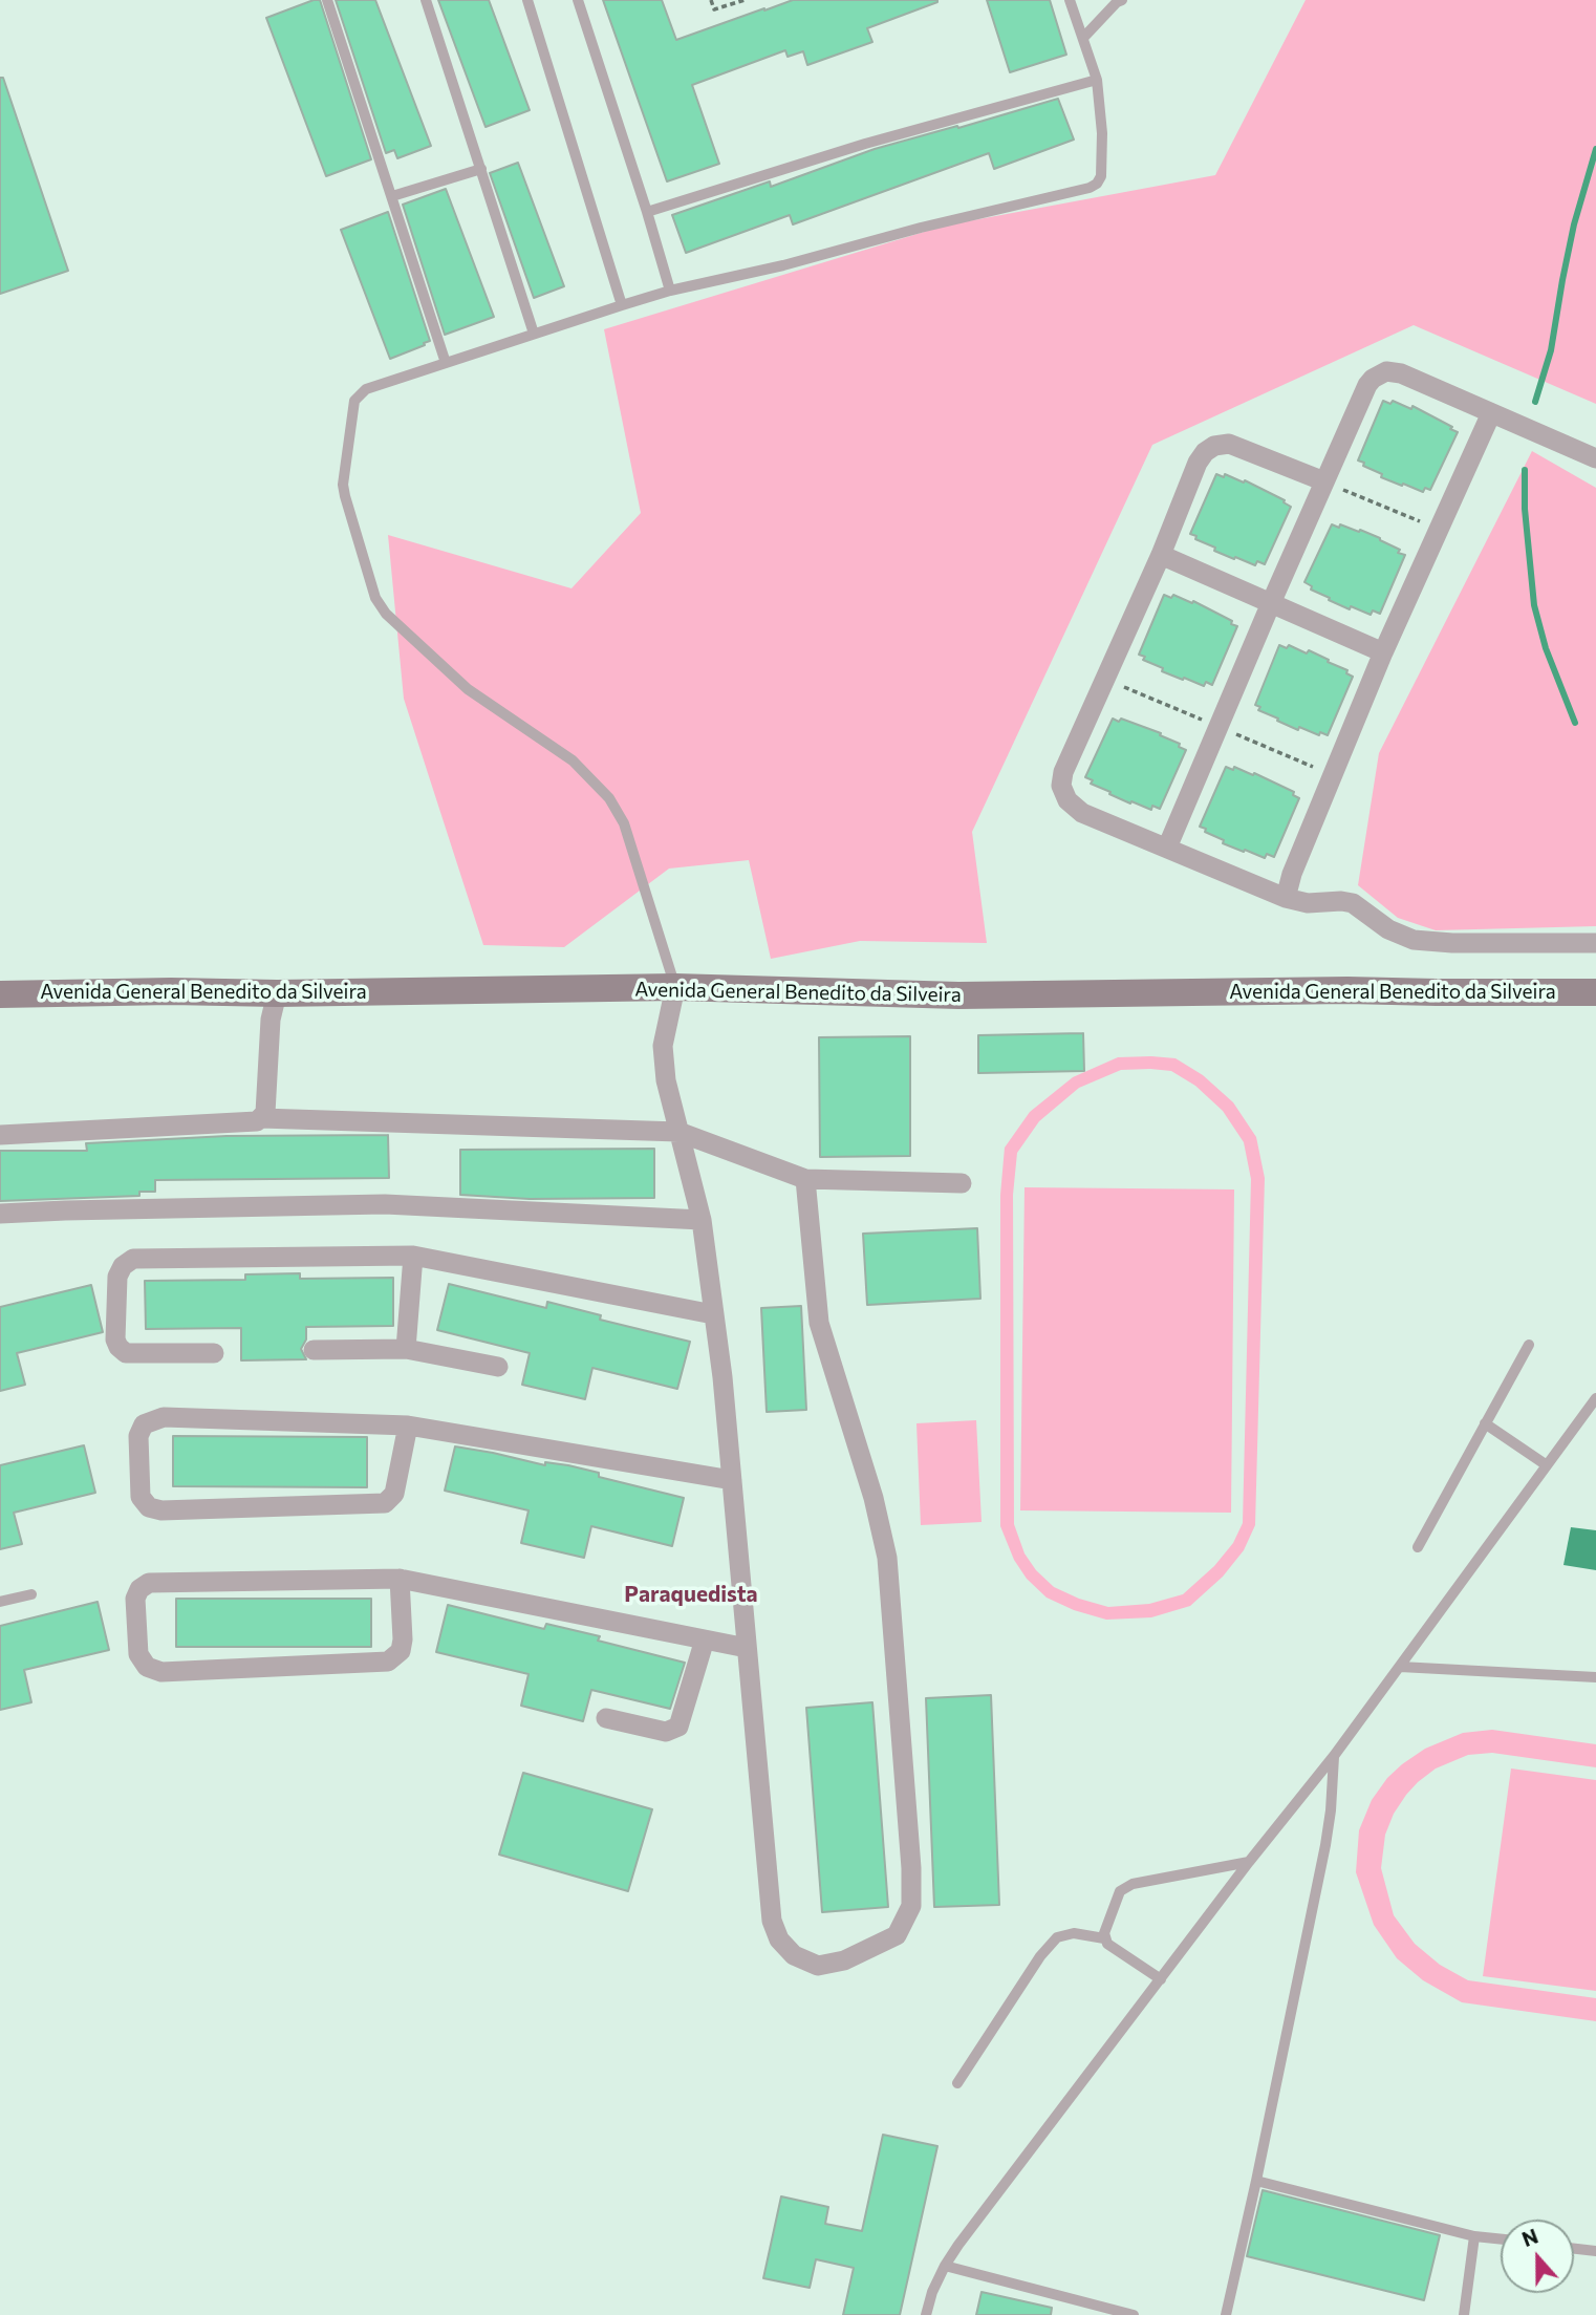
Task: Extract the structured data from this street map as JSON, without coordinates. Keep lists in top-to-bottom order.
{
  "streets": {
    "main road": ["Avenida General Benedito da Silveira"]
  },
  "districts": ["Paraquedista"],
  "north": "top"
}
